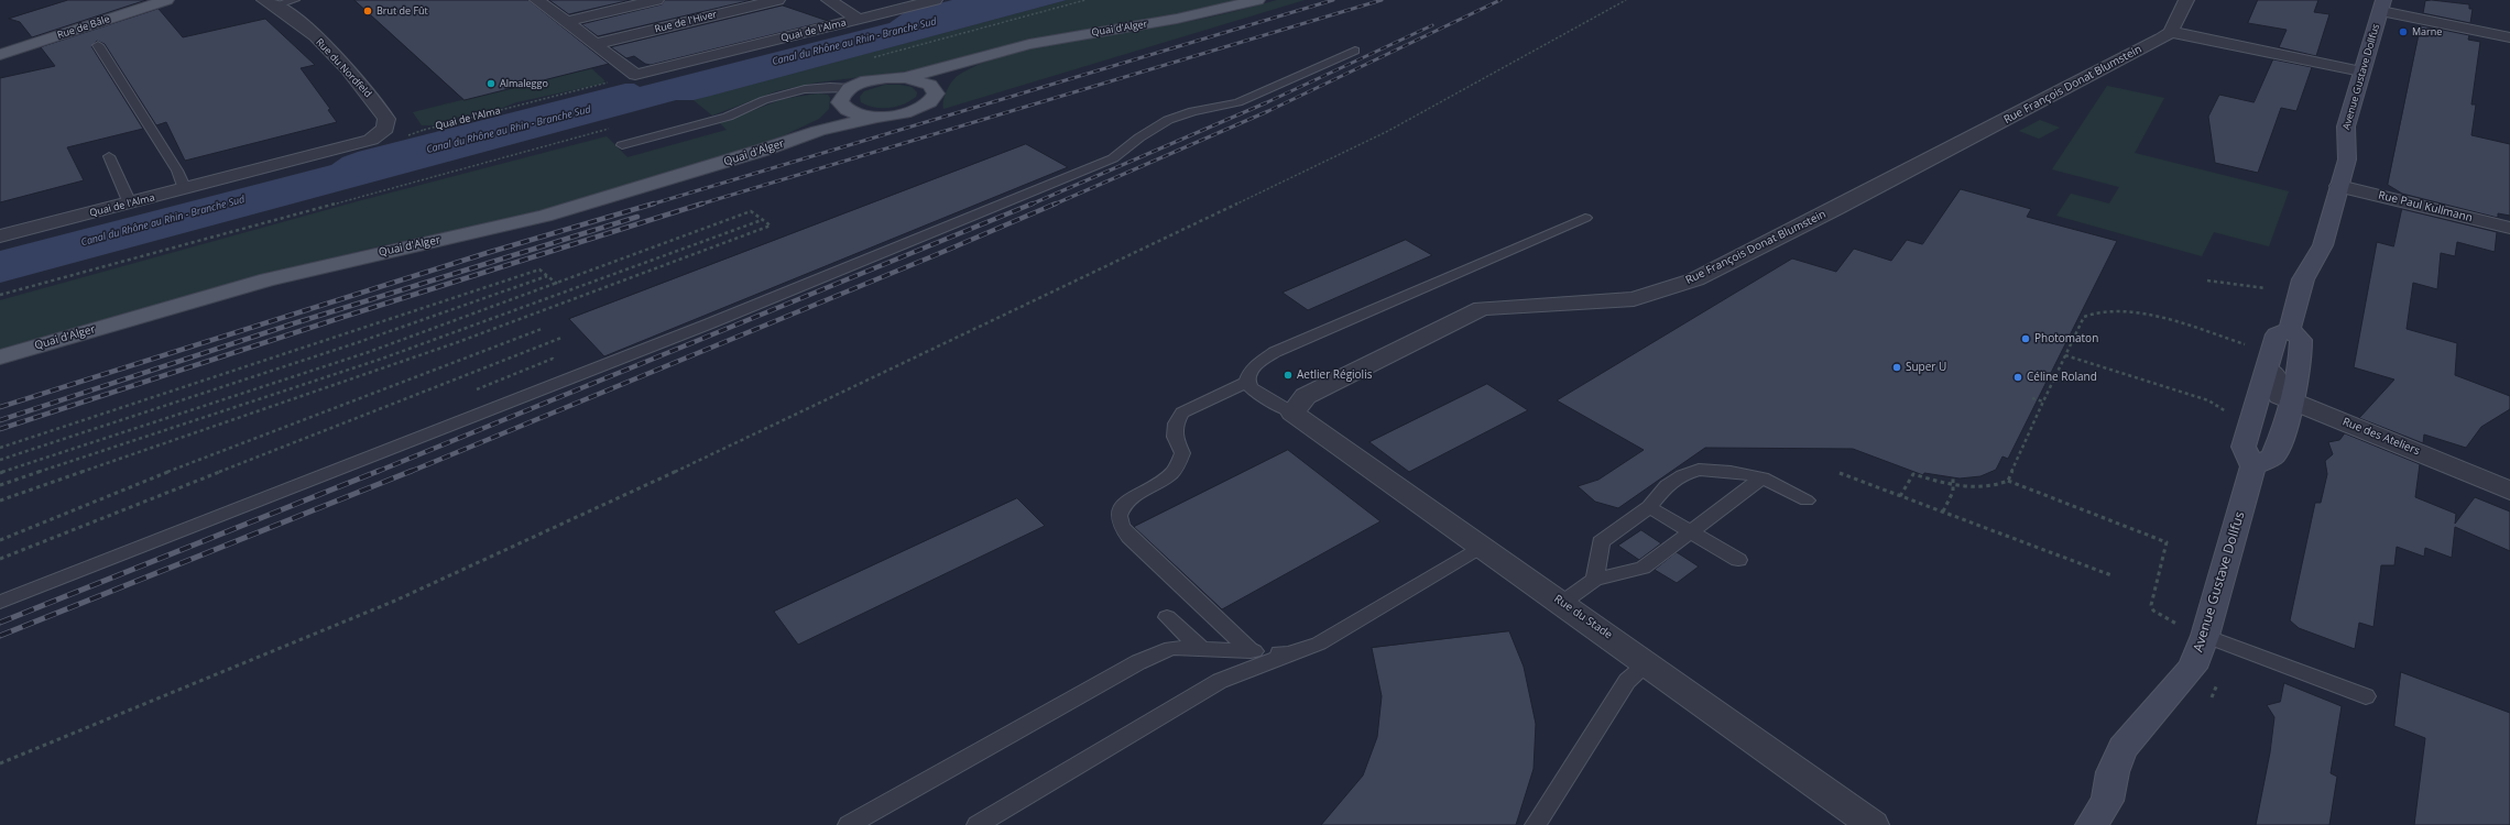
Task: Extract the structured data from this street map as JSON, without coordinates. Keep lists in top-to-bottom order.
{
  "streets": {
    "main road": ["Rue de Bâle", "Quai d'Alger", "Avenue Gustave Dollfus"],
    "street": [
      "Rue de l'Hiver",
      "Quai de l'Alma",
      "Rue du Nordfeld",
      "Rue François Donat Blumstein",
      "Rue Paul Kullmann",
      "Rue des Ateliers",
      "Rue du Stade"
    ]
  },
  "crossings": [
    ["Quai de l'Alma", "Rue du Nordfeld"],
    ["Avenue Gustave Dollfus", "Rue Paul Kullmann"],
    ["Rue François Donat Blumstein", "Rue du Stade"]
  ],
  "water": ["Canal du Rhône au Rhin - Branche Sud"],
  "places": [
    "Brut de Fût",
    "Marne",
    "Almaleggo",
    "Photomaton",
    "Super U",
    "Aetlier Régiolis",
    "Céline Roland"
  ]
}
